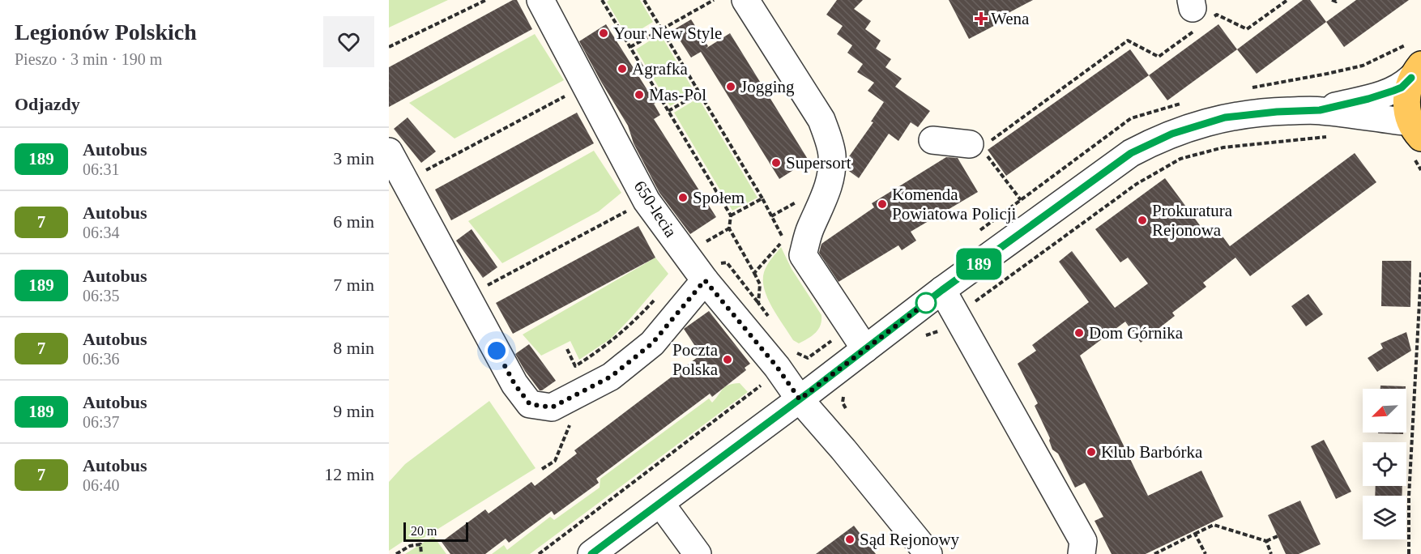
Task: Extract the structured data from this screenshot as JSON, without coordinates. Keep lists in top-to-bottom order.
{
  "streets": {
    "street": ["650-lecia"]
  },
  "places": {
    "health": ["Wena"],
    "other": [
      "Your New Style",
      "Agrafka",
      "Jogging",
      "Mas-Pol",
      "Supersort",
      "Społem",
      "Komenda Powiatowa Policji",
      "Prokuratura Rejonowa",
      "Dom Górnika",
      "Poczta Polska",
      "Klub Barbórka",
      "Sąd Rejonowy"
    ]
  },
  "lines": ["bus line 189"],
  "scale_bar": "20 m",
  "north": "bottom left",
  "page": {
    "heading": [
      ["Legionów Polskich", "Pieszo · 3 min · 190 m"],
      "Odjazdy"
    ],
    "on_map": "189",
    "list": [
      {
        "mark": "189",
        "name": "Autobus",
        "note": "06:31",
        "value": "3 min"
      },
      {
        "mark": "7",
        "name": "Autobus",
        "note": "06:34",
        "value": "6 min"
      },
      {
        "mark": "189",
        "name": "Autobus",
        "note": "06:35",
        "value": "7 min"
      },
      {
        "mark": "7",
        "name": "Autobus",
        "note": "06:36",
        "value": "8 min"
      },
      {
        "mark": "189",
        "name": "Autobus",
        "note": "06:37",
        "value": "9 min"
      },
      {
        "mark": "7",
        "name": "Autobus",
        "note": "06:40",
        "value": "12 min"
      }
    ],
    "scale": "20 m"
  }
}
